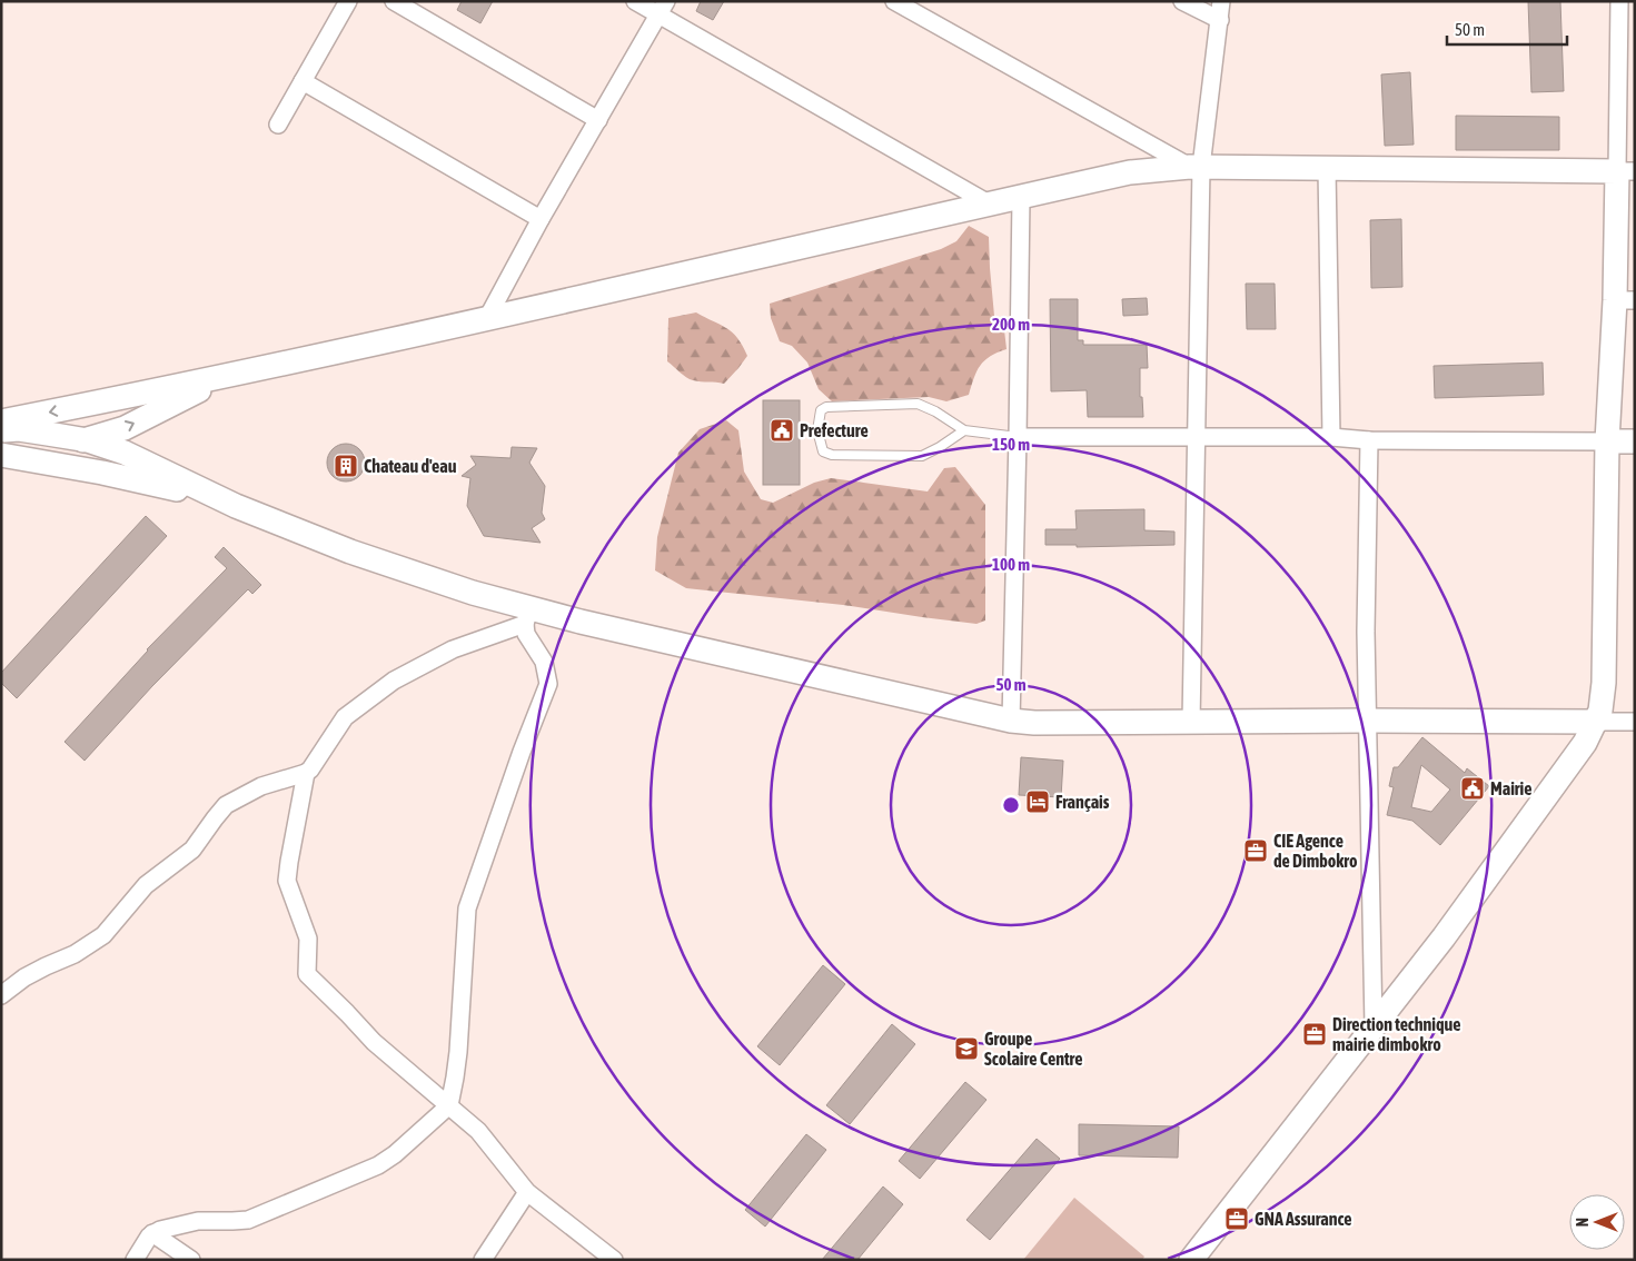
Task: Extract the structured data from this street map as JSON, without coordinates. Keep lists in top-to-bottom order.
{
  "places": {
    "public building": ["Prefecture", "Mairie"],
    "building": ["Chateau d'eau"],
    "hotel": ["Français"],
    "office": ["CIE Agence de Dimbokro", "Direction technique mairie dimbokro", "GNA Assurance"],
    "school or university": ["Groupe Scolaire Centre"]
  },
  "scale_bar": "50 m",
  "north": "left",
  "rings": [
    "200 m",
    "150 m",
    "100 m",
    "50 m"
  ]
}
